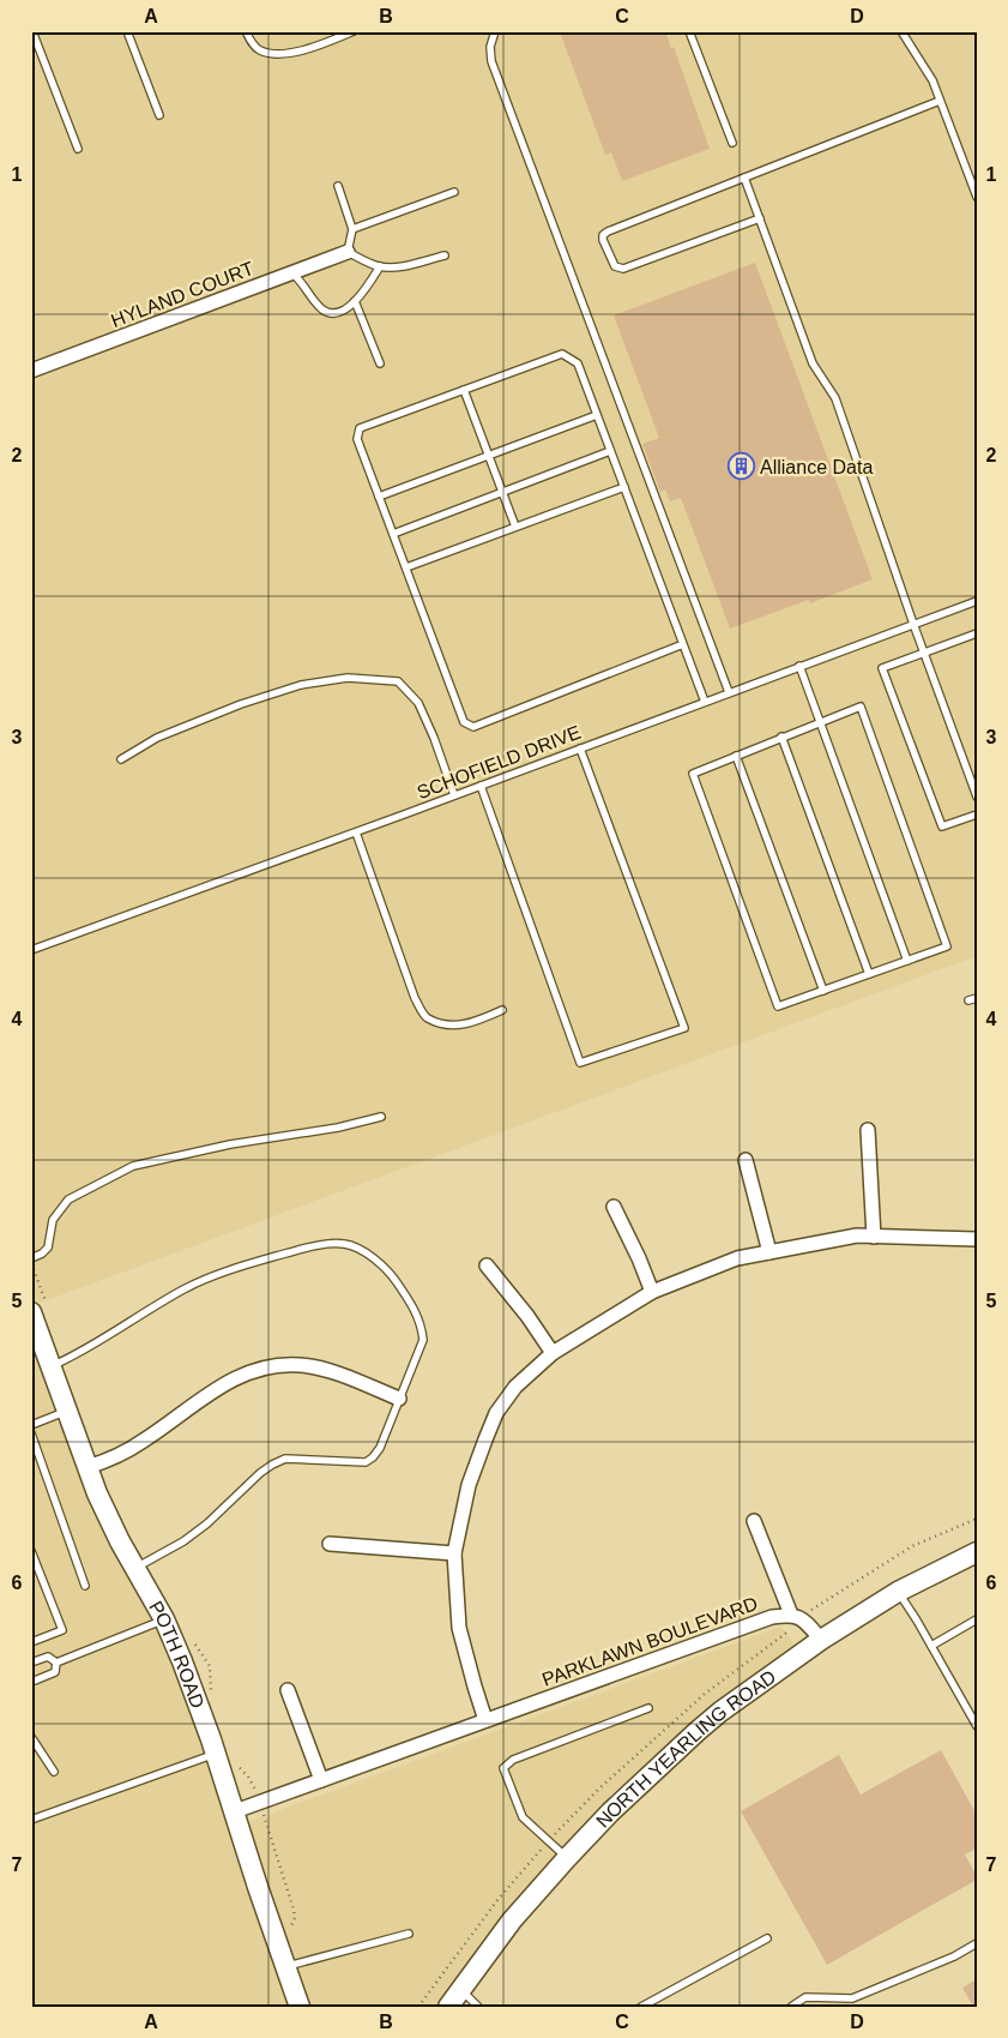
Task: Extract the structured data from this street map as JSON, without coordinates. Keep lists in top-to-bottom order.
{
  "streets": {
    "street": [
      "HYLAND COURT",
      "PARKLAWN BOULEVARD",
      "POTH ROAD",
      "NORTH YEARLING ROAD"
    ],
    "lane": ["SCHOFIELD DRIVE"]
  },
  "crossings": [
    ["PARKLAWN BOULEVARD", "POTH ROAD"]
  ],
  "places": {
    "building": ["Alliance Data"]
  },
  "grid": {
    "columns": [
      "A",
      "B",
      "C",
      "D"
    ],
    "rows": [
      "1",
      "2",
      "3",
      "4",
      "5",
      "6",
      "7"
    ]
  }
}
